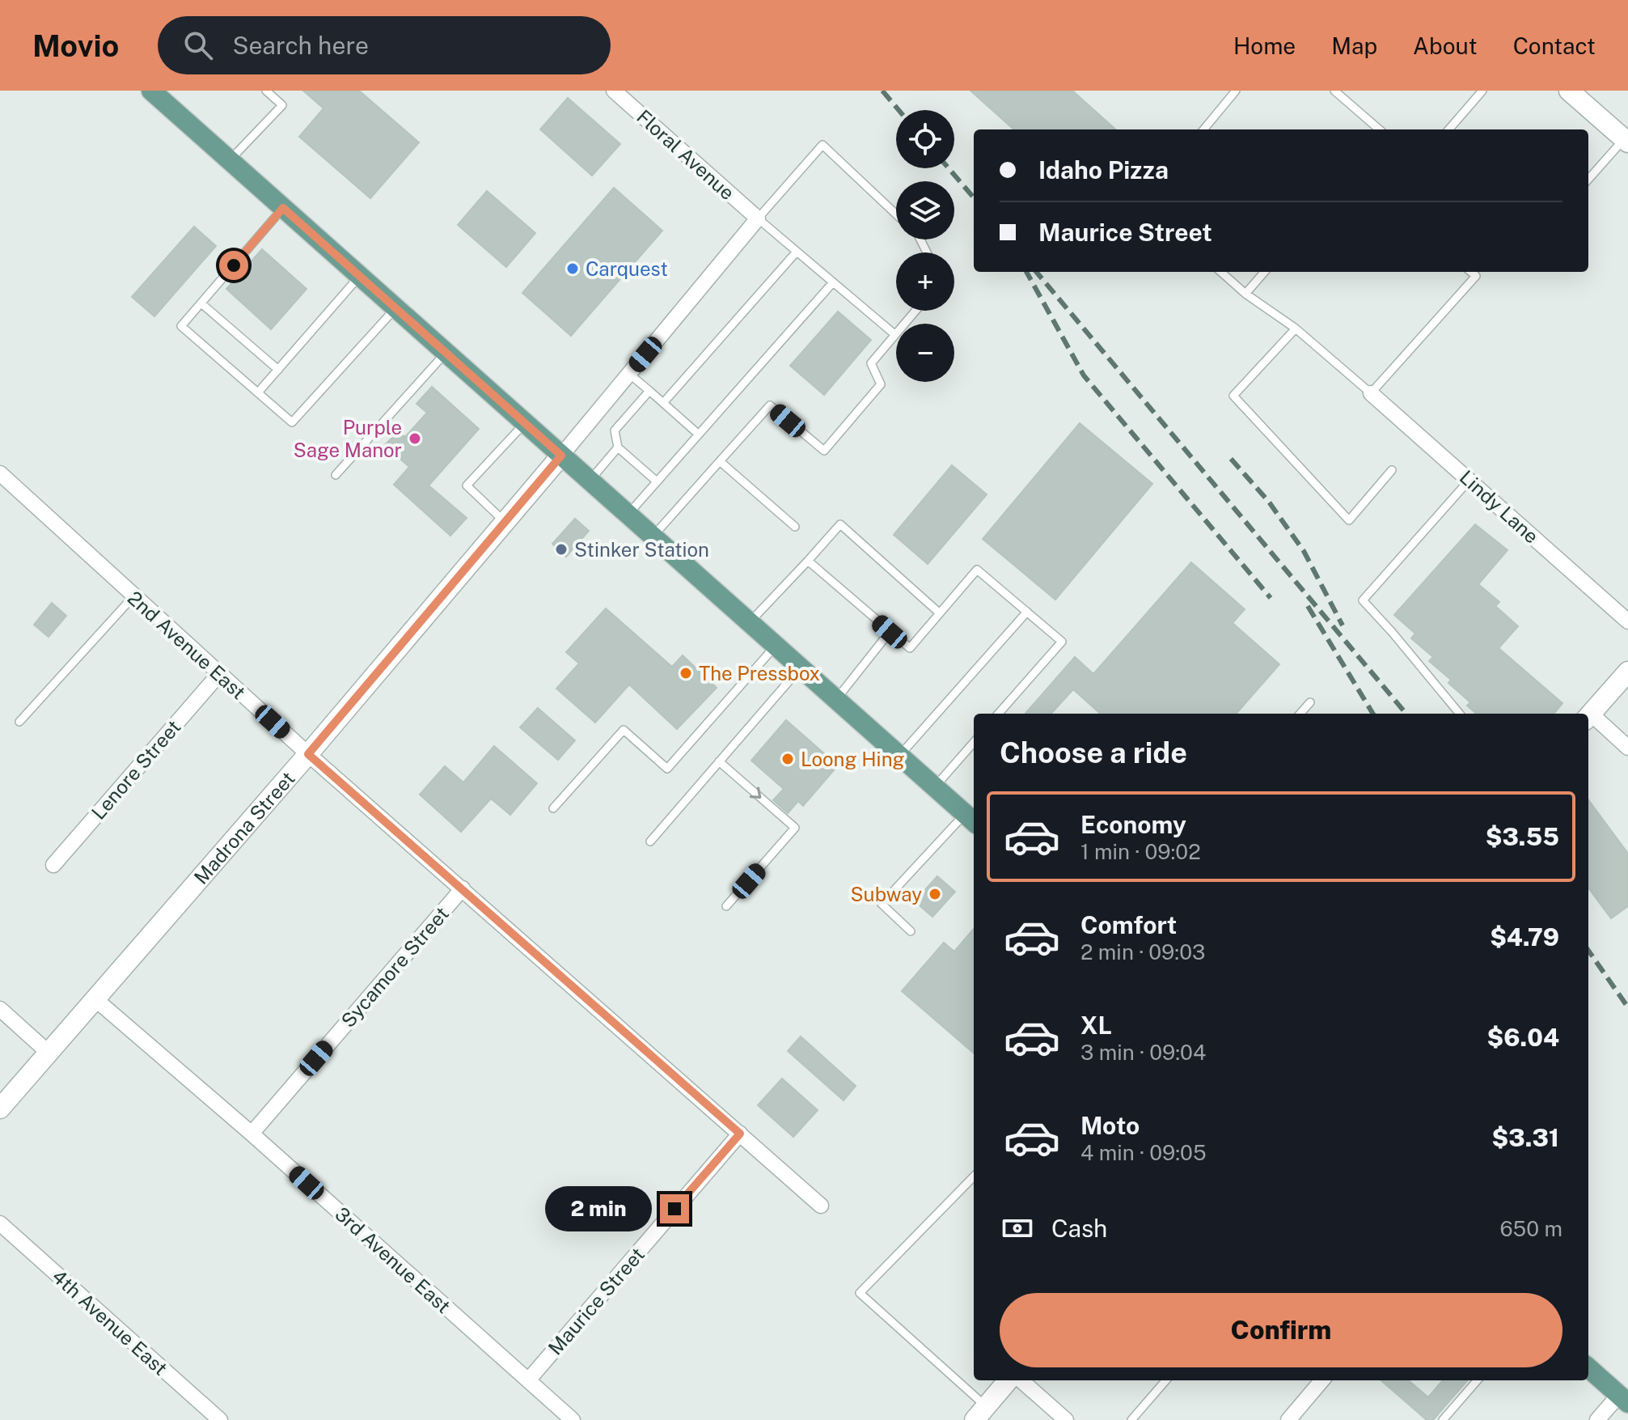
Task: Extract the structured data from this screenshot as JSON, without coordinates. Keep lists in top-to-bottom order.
{
  "streets": {
    "street": [
      "Floral Avenue",
      "Lindy Lane",
      "2nd Avenue East",
      "Lenore Street",
      "Madrona Street",
      "Sycamore Street",
      "3rd Avenue East",
      "Maurice Street",
      "4th Avenue East"
    ]
  },
  "crossings": [
    ["2nd Avenue East", "Lenore Street"],
    ["2nd Avenue East", "Madrona Street"],
    ["2nd Avenue East", "Sycamore Street"],
    ["2nd Avenue East", "Maurice Street"],
    ["Madrona Street", "3rd Avenue East"],
    ["Sycamore Street", "3rd Avenue East"],
    ["3rd Avenue East", "Maurice Street"]
  ],
  "places": [
    "Carquest",
    "Purple Sage Manor",
    "Stinker Station",
    "The Pressbox",
    "Loong Hing",
    "Subway"
  ],
  "page": {
    "header": "Movio",
    "search": "Search here",
    "nav": [
      "Home",
      "Map",
      "About",
      "Contact"
    ],
    "map_buttons": ["+", "−"],
    "banner": ["Idaho Pizza", "Maurice Street"],
    "heading": "Choose a ride",
    "list": [
      {
        "name": "Economy",
        "note": "1 min · 09:02",
        "value": "$3.55"
      },
      {
        "name": "Comfort",
        "note": "2 min · 09:03",
        "value": "$4.79"
      },
      {
        "name": "XL",
        "note": "3 min · 09:04",
        "value": "$6.04"
      },
      {
        "name": "Moto",
        "note": "4 min · 09:05",
        "value": "$3.31"
      }
    ],
    "bubble": "2 min",
    "pay": ["Cash", "650 m"],
    "buttons": "Confirm"
  }
}
